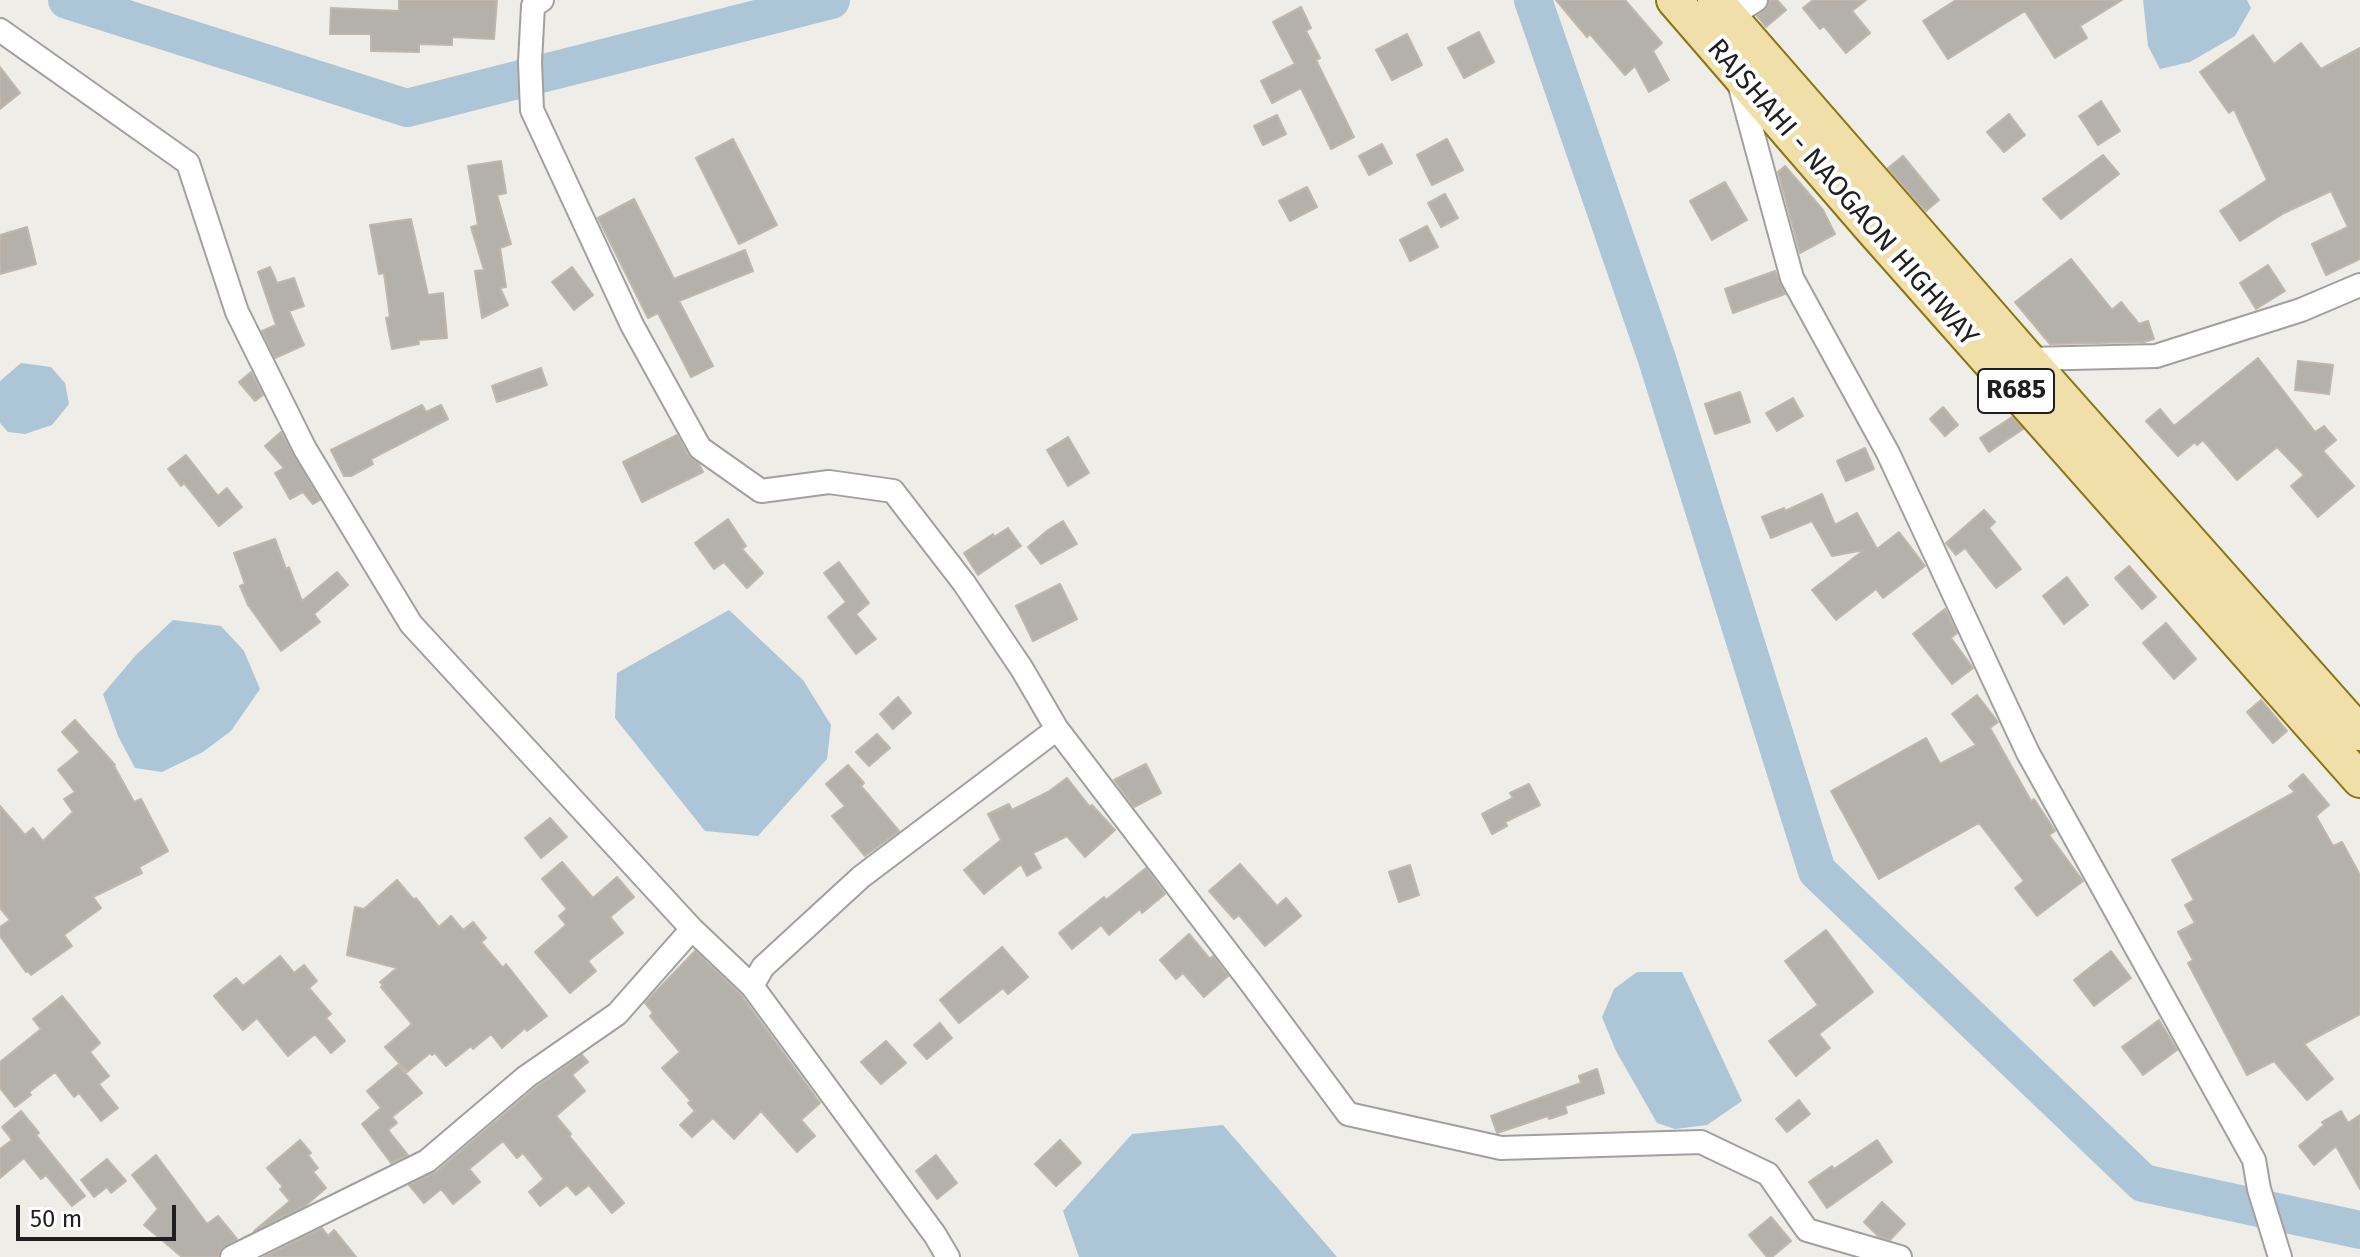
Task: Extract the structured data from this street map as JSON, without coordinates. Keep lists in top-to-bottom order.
{
  "streets": {
    "main road": ["RAJSHAHI - NAOGAON HIGHWAY", "R685"]
  },
  "scale_bar": "50 m"
}
